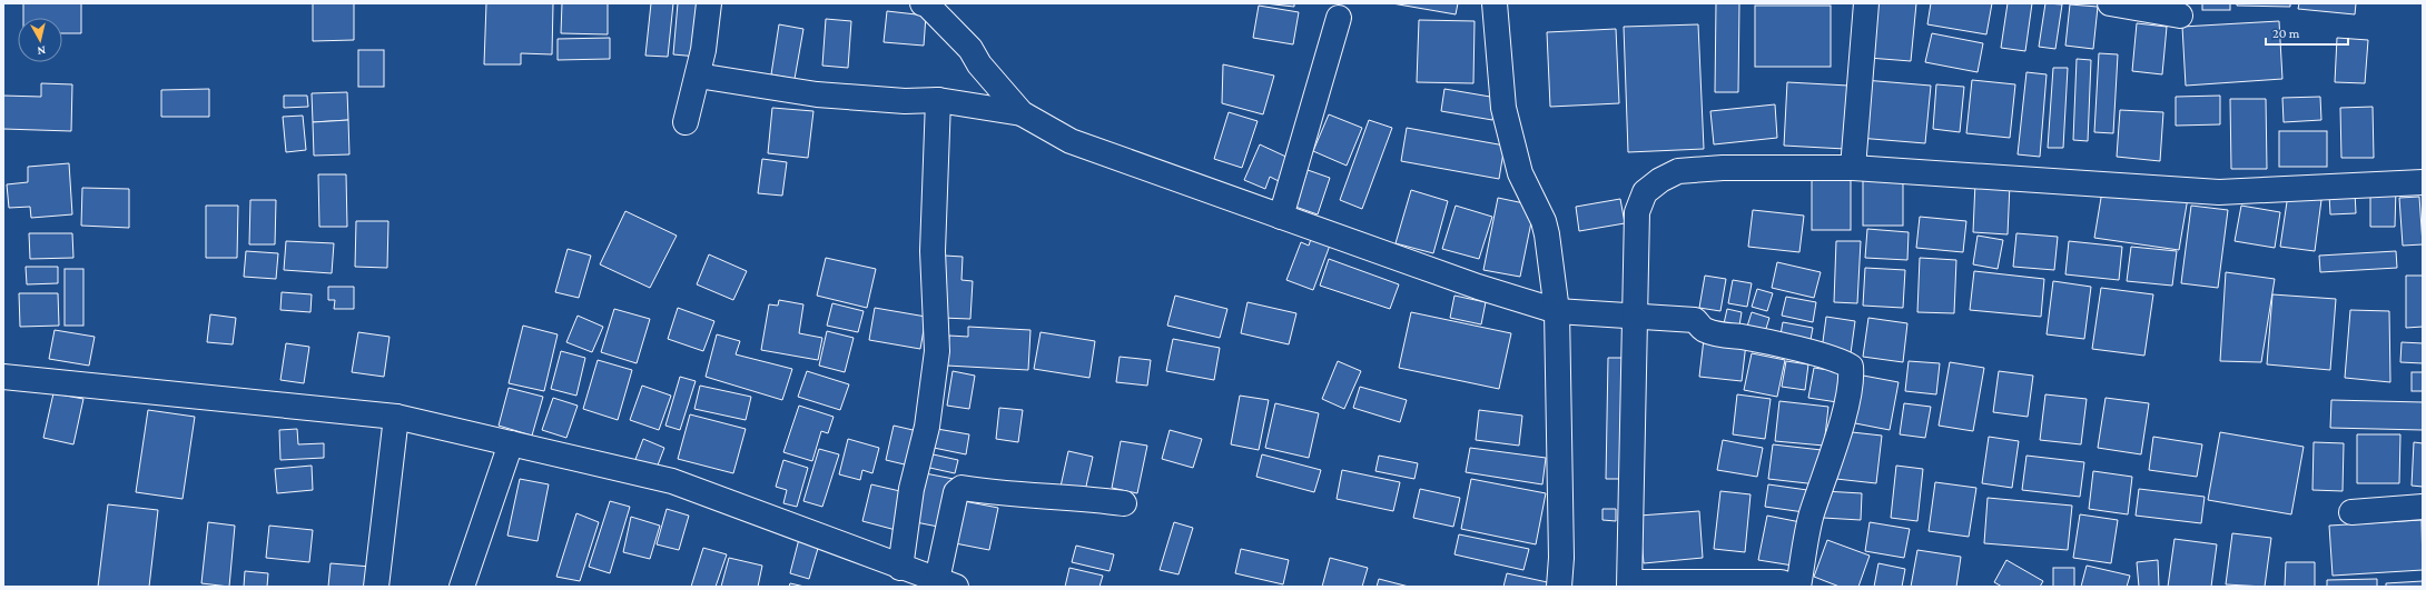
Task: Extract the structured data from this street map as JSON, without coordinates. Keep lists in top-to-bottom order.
{
  "scale_bar": "20 m",
  "north": "bottom"
}
